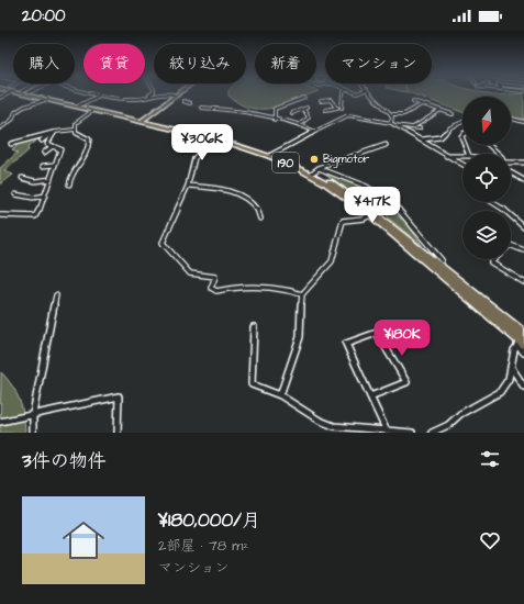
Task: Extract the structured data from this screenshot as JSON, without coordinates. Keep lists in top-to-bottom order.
{
  "streets": {
    "highway": ["190"]
  },
  "places": ["Bigmotor"],
  "north": "bottom",
  "page": {
    "status": "20:00",
    "chip": [
      "購入",
      "賃貸",
      "絞り込み",
      "新着",
      "マンション"
    ],
    "price": ["¥306K", "¥417K", "¥180K"],
    "heading": "3件の物件",
    "list": [
      {
        "name": "¥180,000/月",
        "note": "2部屋 · 78 m² · マンション"
      }
    ]
  }
}
